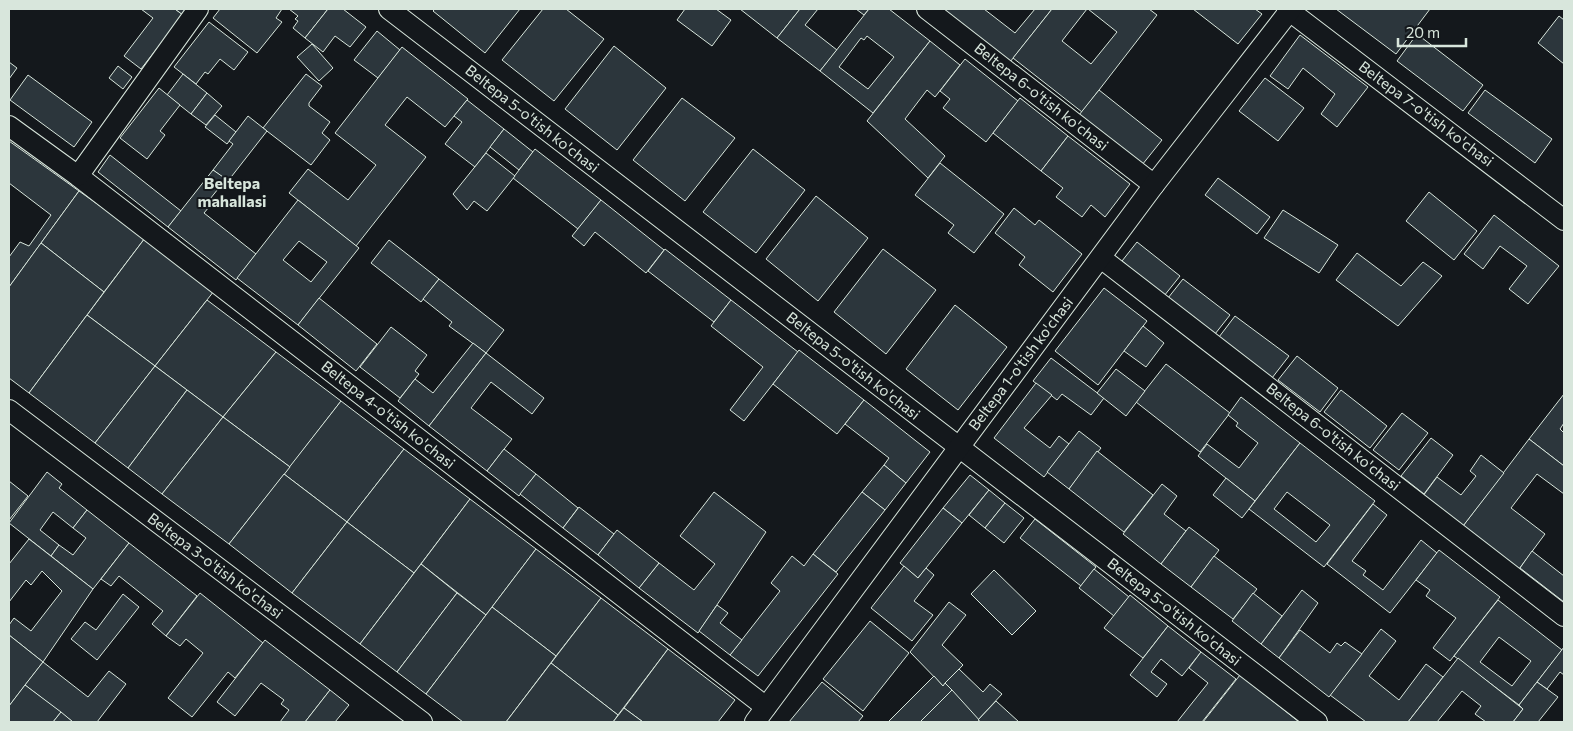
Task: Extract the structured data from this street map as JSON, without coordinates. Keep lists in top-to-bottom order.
{
  "streets": {
    "street": [
      "Beltepa 6-o'tish ko'chasi",
      "Beltepa 7-o'tish ko'chasi",
      "Beltepa 5-o'tish ko'chasi",
      "Beltepa 1-o'tish ko'chasi",
      "Beltepa 4-o'tish ko'chasi",
      "Beltepa 3-o'tish ko'chasi"
    ]
  },
  "crossings": [
    ["Beltepa 6-o'tish ko'chasi", "Beltepa 1-o'tish ko'chasi"],
    ["Beltepa 7-o'tish ko'chasi", "Beltepa 1-o'tish ko'chasi"],
    ["Beltepa 5-o'tish ko'chasi", "Beltepa 1-o'tish ko'chasi"],
    ["Beltepa 1-o'tish ko'chasi", "Beltepa 4-o'tish ko'chasi"]
  ],
  "districts": ["Beltepa mahallasi"],
  "scale_bar": "20 m"
}
